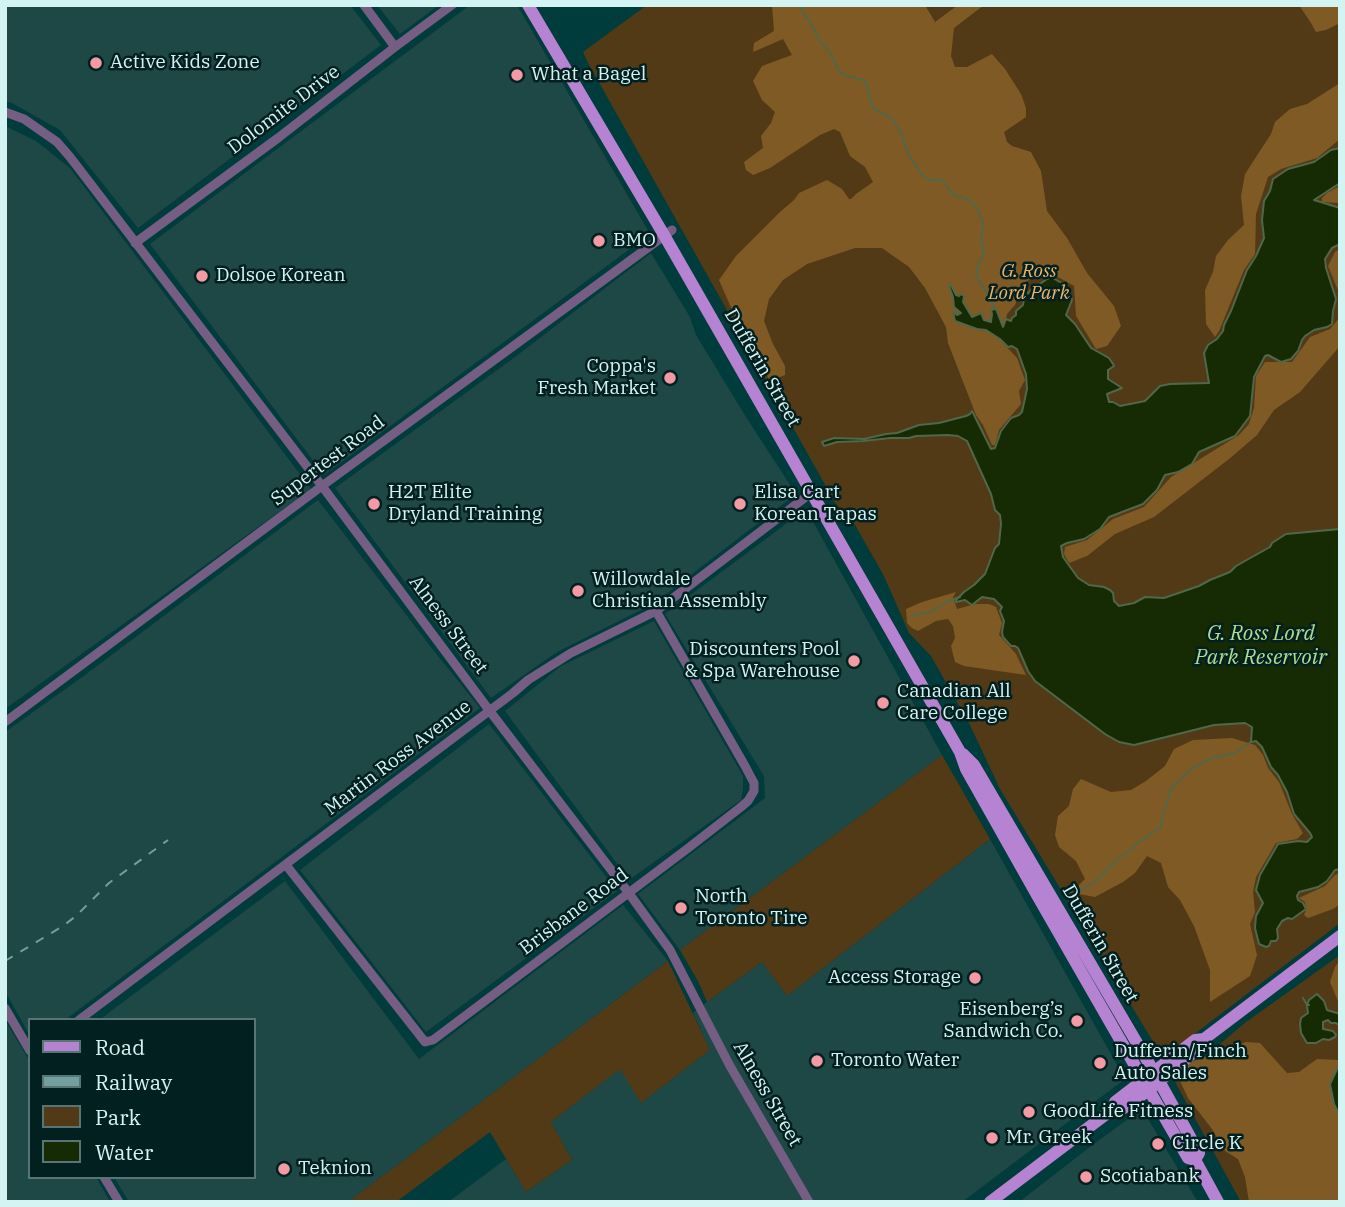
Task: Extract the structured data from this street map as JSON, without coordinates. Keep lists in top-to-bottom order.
{
  "streets": {
    "main road": ["Dufferin Street"],
    "street": [
      "Dolomite Drive",
      "Supertest Road",
      "Alness Street",
      "Martin Ross Avenue",
      "Brisbane Road"
    ]
  },
  "crossings": [
    ["Dolomite Drive", "Alness Street"],
    ["Dufferin Street", "Supertest Road"],
    ["Dufferin Street", "Martin Ross Avenue"],
    ["Supertest Road", "Alness Street"],
    ["Alness Street", "Martin Ross Avenue"],
    ["Alness Street", "Brisbane Road"],
    ["Martin Ross Avenue", "Brisbane Road"]
  ],
  "water": ["G. Ross Lord Park Reservoir"],
  "parks": ["G. Ross Lord Park"],
  "places": [
    "Active Kids Zone",
    "What a Bagel",
    "BMO",
    "Dolsoe Korean",
    "Coppa's Fresh Market",
    "H2T Elite Dryland Training",
    "Elisa Cart Korean Tapas",
    "Willowdale Christian Assembly",
    "Discounters Pool & Spa Warehouse",
    "Canadian All Care College",
    "North Toronto Tire",
    "Access Storage",
    "Eisenberg’s Sandwich Co.",
    "Toronto Water",
    "Dufferin/Finch Auto Sales",
    "GoodLife Fitness",
    "Mr. Greek",
    "Circle K",
    "Teknion",
    "Scotiabank"
  ],
  "legend": [
    "Road",
    "Railway",
    "Park",
    "Water"
  ]
}
